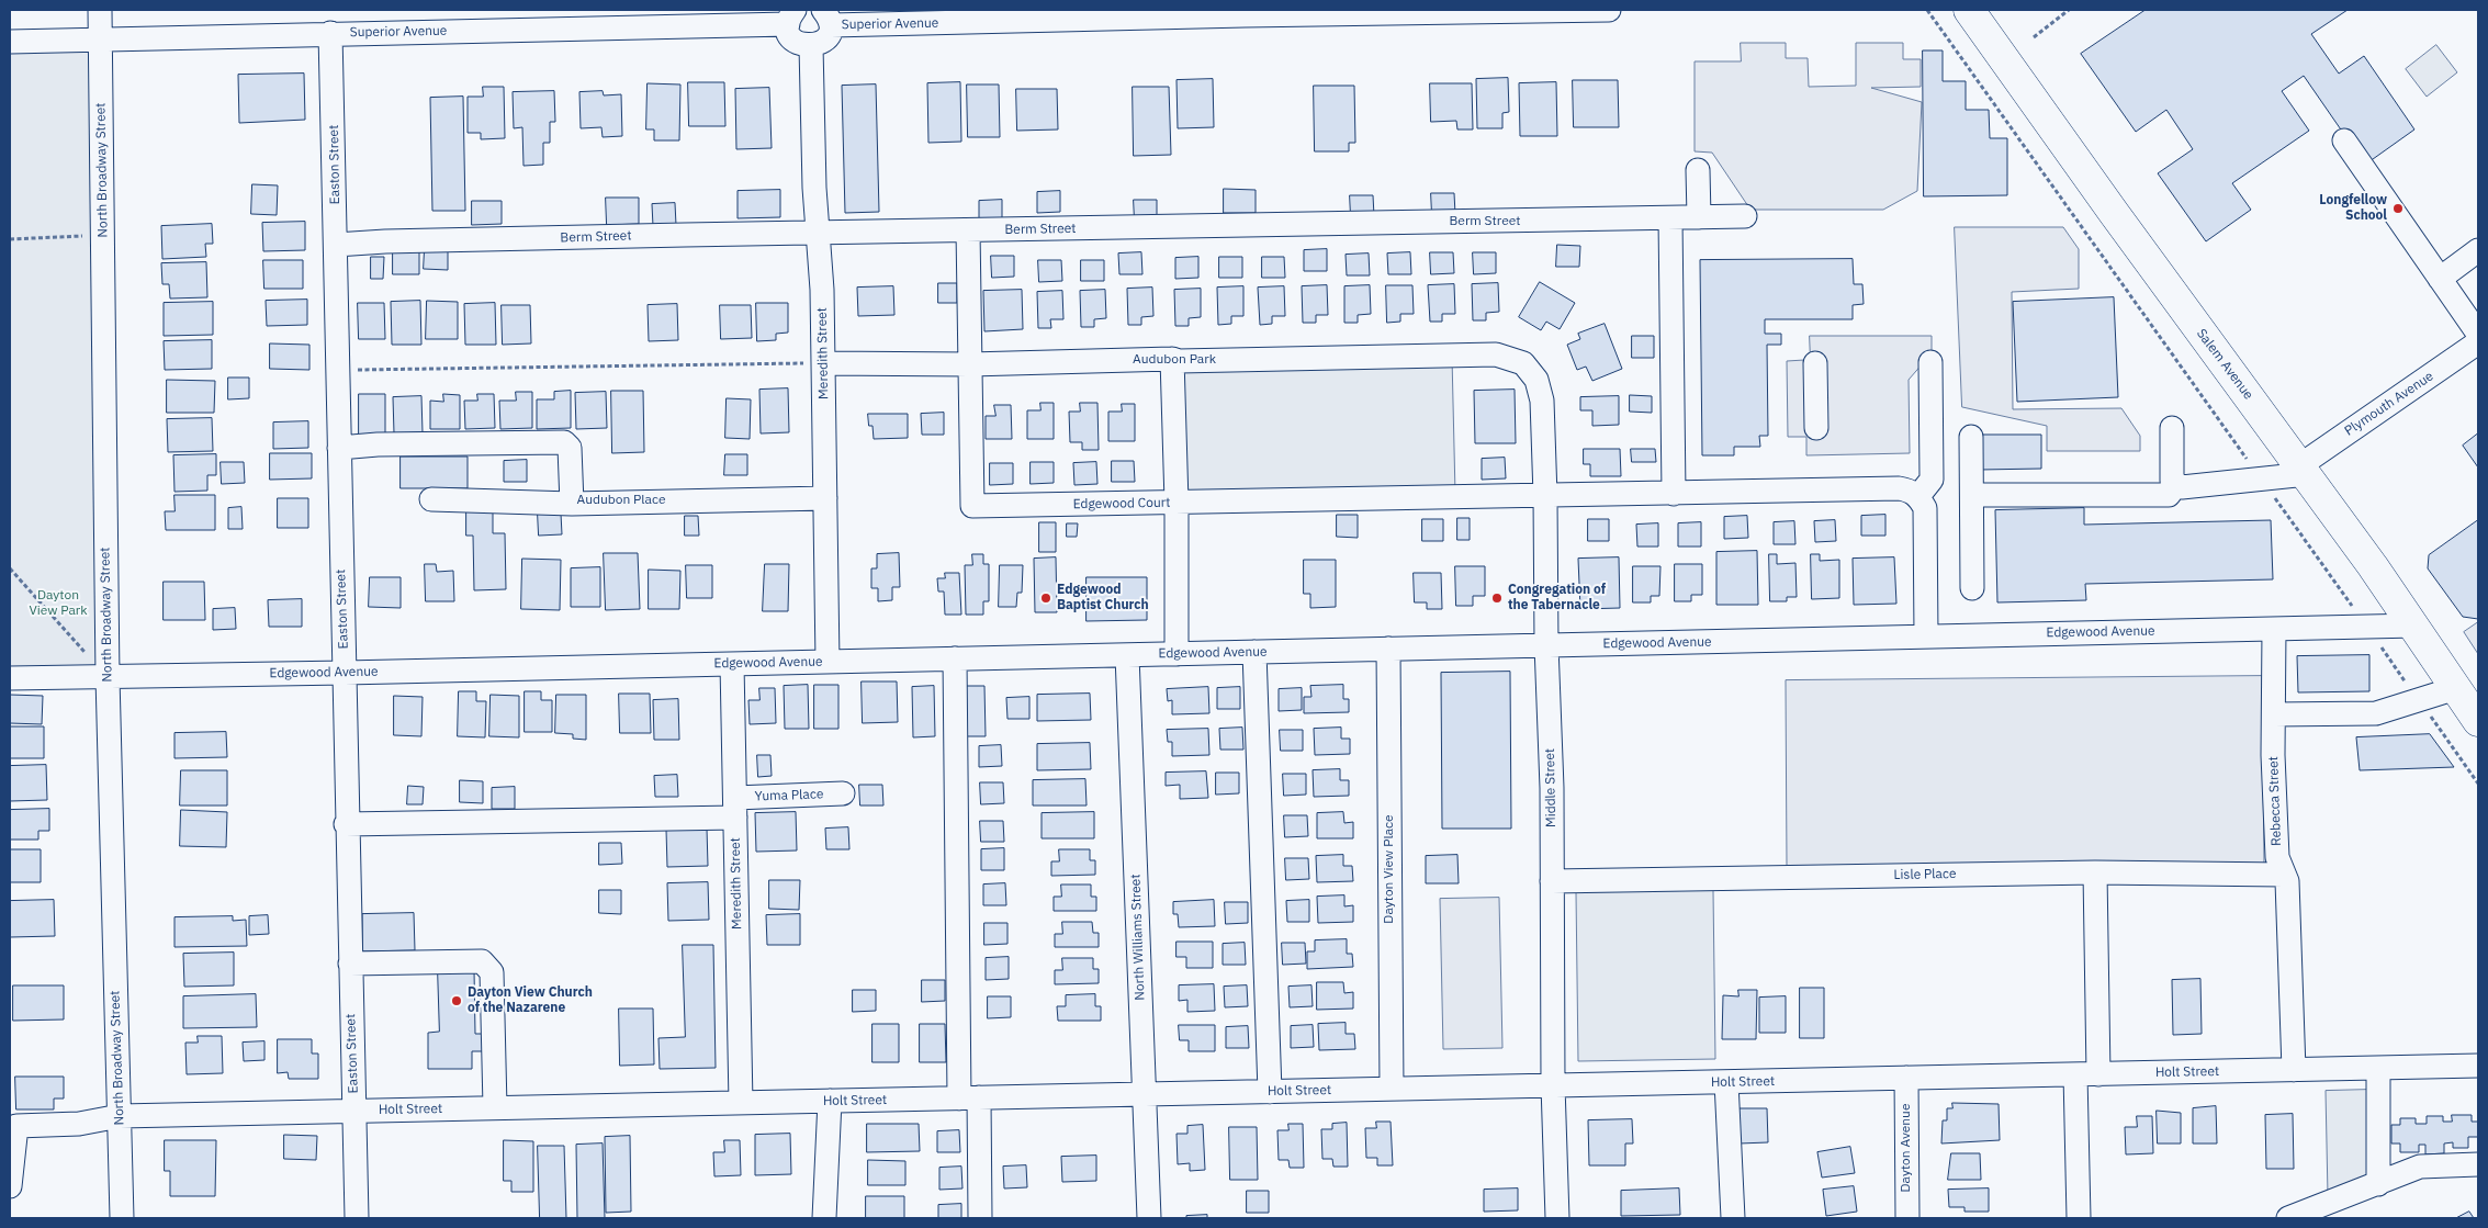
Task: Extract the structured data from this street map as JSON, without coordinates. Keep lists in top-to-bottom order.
{
  "streets": {
    "main road": ["Salem Avenue"],
    "street": [
      "Superior Avenue",
      "Easton Street",
      "North Broadway Street",
      "Berm Street",
      "Meredith Street",
      "Audubon Park",
      "Plymouth Avenue",
      "Audubon Place",
      "Edgewood Court",
      "Edgewood Avenue",
      "Middle Street",
      "Yuma Place",
      "Rebecca Street",
      "Dayton View Place",
      "Lisle Place",
      "North Williams Street",
      "Holt Street",
      "Dayton Avenue"
    ]
  },
  "crossings": [
    ["Superior Avenue", "Easton Street"],
    ["Superior Avenue", "North Broadway Street"],
    ["Easton Street", "Berm Street"],
    ["Easton Street", "Audubon Place"],
    ["Easton Street", "Edgewood Avenue"],
    ["Easton Street", "Yuma Place"],
    ["Easton Street", "Holt Street"],
    ["North Broadway Street", "Edgewood Avenue"],
    ["North Broadway Street", "Holt Street"],
    ["Berm Street", "Meredith Street"],
    ["Berm Street", "Edgewood Court"],
    ["Meredith Street", "Audubon Park"],
    ["Meredith Street", "Audubon Place"],
    ["Meredith Street", "Edgewood Avenue"],
    ["Meredith Street", "Yuma Place"],
    ["Meredith Street", "Holt Street"],
    ["Audubon Park", "Edgewood Court"],
    ["Audubon Park", "Middle Street"],
    ["Salem Avenue", "Plymouth Avenue"],
    ["Salem Avenue", "Edgewood Avenue"],
    ["Edgewood Court", "Middle Street"],
    ["Edgewood Avenue", "Middle Street"],
    ["Edgewood Avenue", "Rebecca Street"],
    ["Edgewood Avenue", "Dayton View Place"],
    ["Edgewood Avenue", "North Williams Street"],
    ["Middle Street", "Lisle Place"],
    ["Middle Street", "Holt Street"],
    ["Rebecca Street", "Lisle Place"],
    ["Rebecca Street", "Holt Street"],
    ["Dayton View Place", "Holt Street"],
    ["North Williams Street", "Holt Street"],
    ["Holt Street", "Dayton Avenue"]
  ],
  "parks": ["Dayton View Park"],
  "places": [
    "Longfellow School",
    "Edgewood Baptist Church",
    "Congregation of the Tabernacle",
    "Dayton View Church of the Nazarene"
  ]
}
